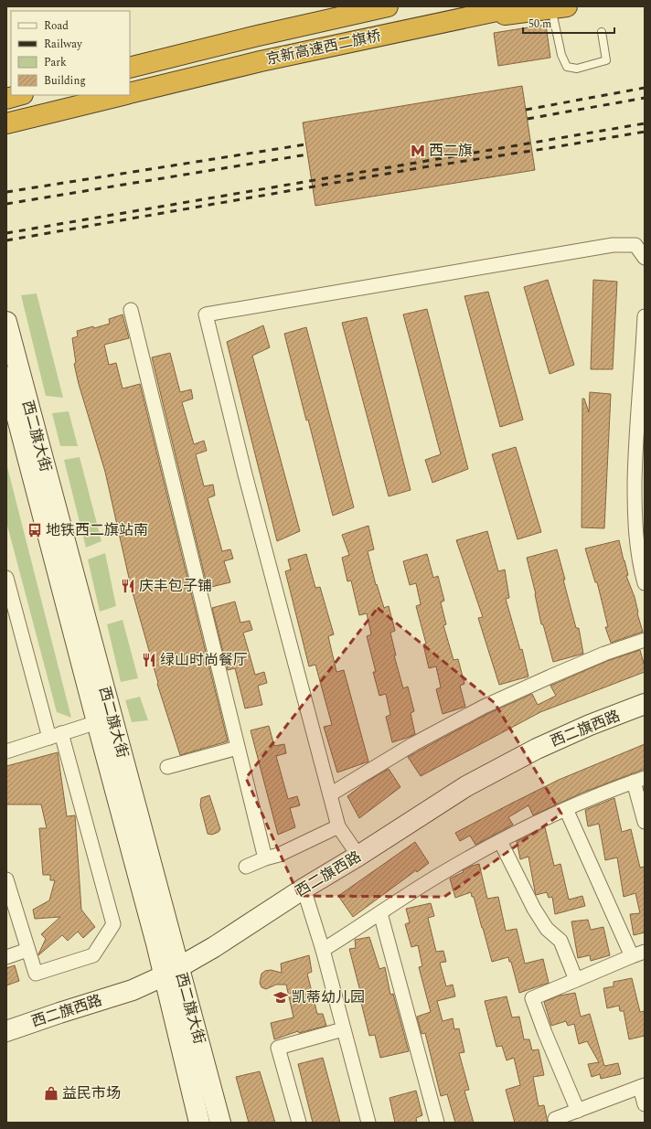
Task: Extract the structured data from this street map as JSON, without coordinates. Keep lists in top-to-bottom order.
{
  "streets": {
    "highway": ["京新高速西二旗桥"],
    "main road": ["西二旗大街", "西二旗西路"]
  },
  "crossings": [
    ["西二旗大街", "西二旗西路"]
  ],
  "places": {
    "metro station": ["西二旗"],
    "bus stop": ["地铁西二旗站南"],
    "restaurant": ["庆丰包子铺", "绿山时尚餐厅"],
    "school or university": ["凯蒂幼儿园"],
    "shop": ["益民市场"]
  },
  "legend": [
    "Road",
    "Railway",
    "Park",
    "Building"
  ],
  "scale_bar": "50 m"
}
